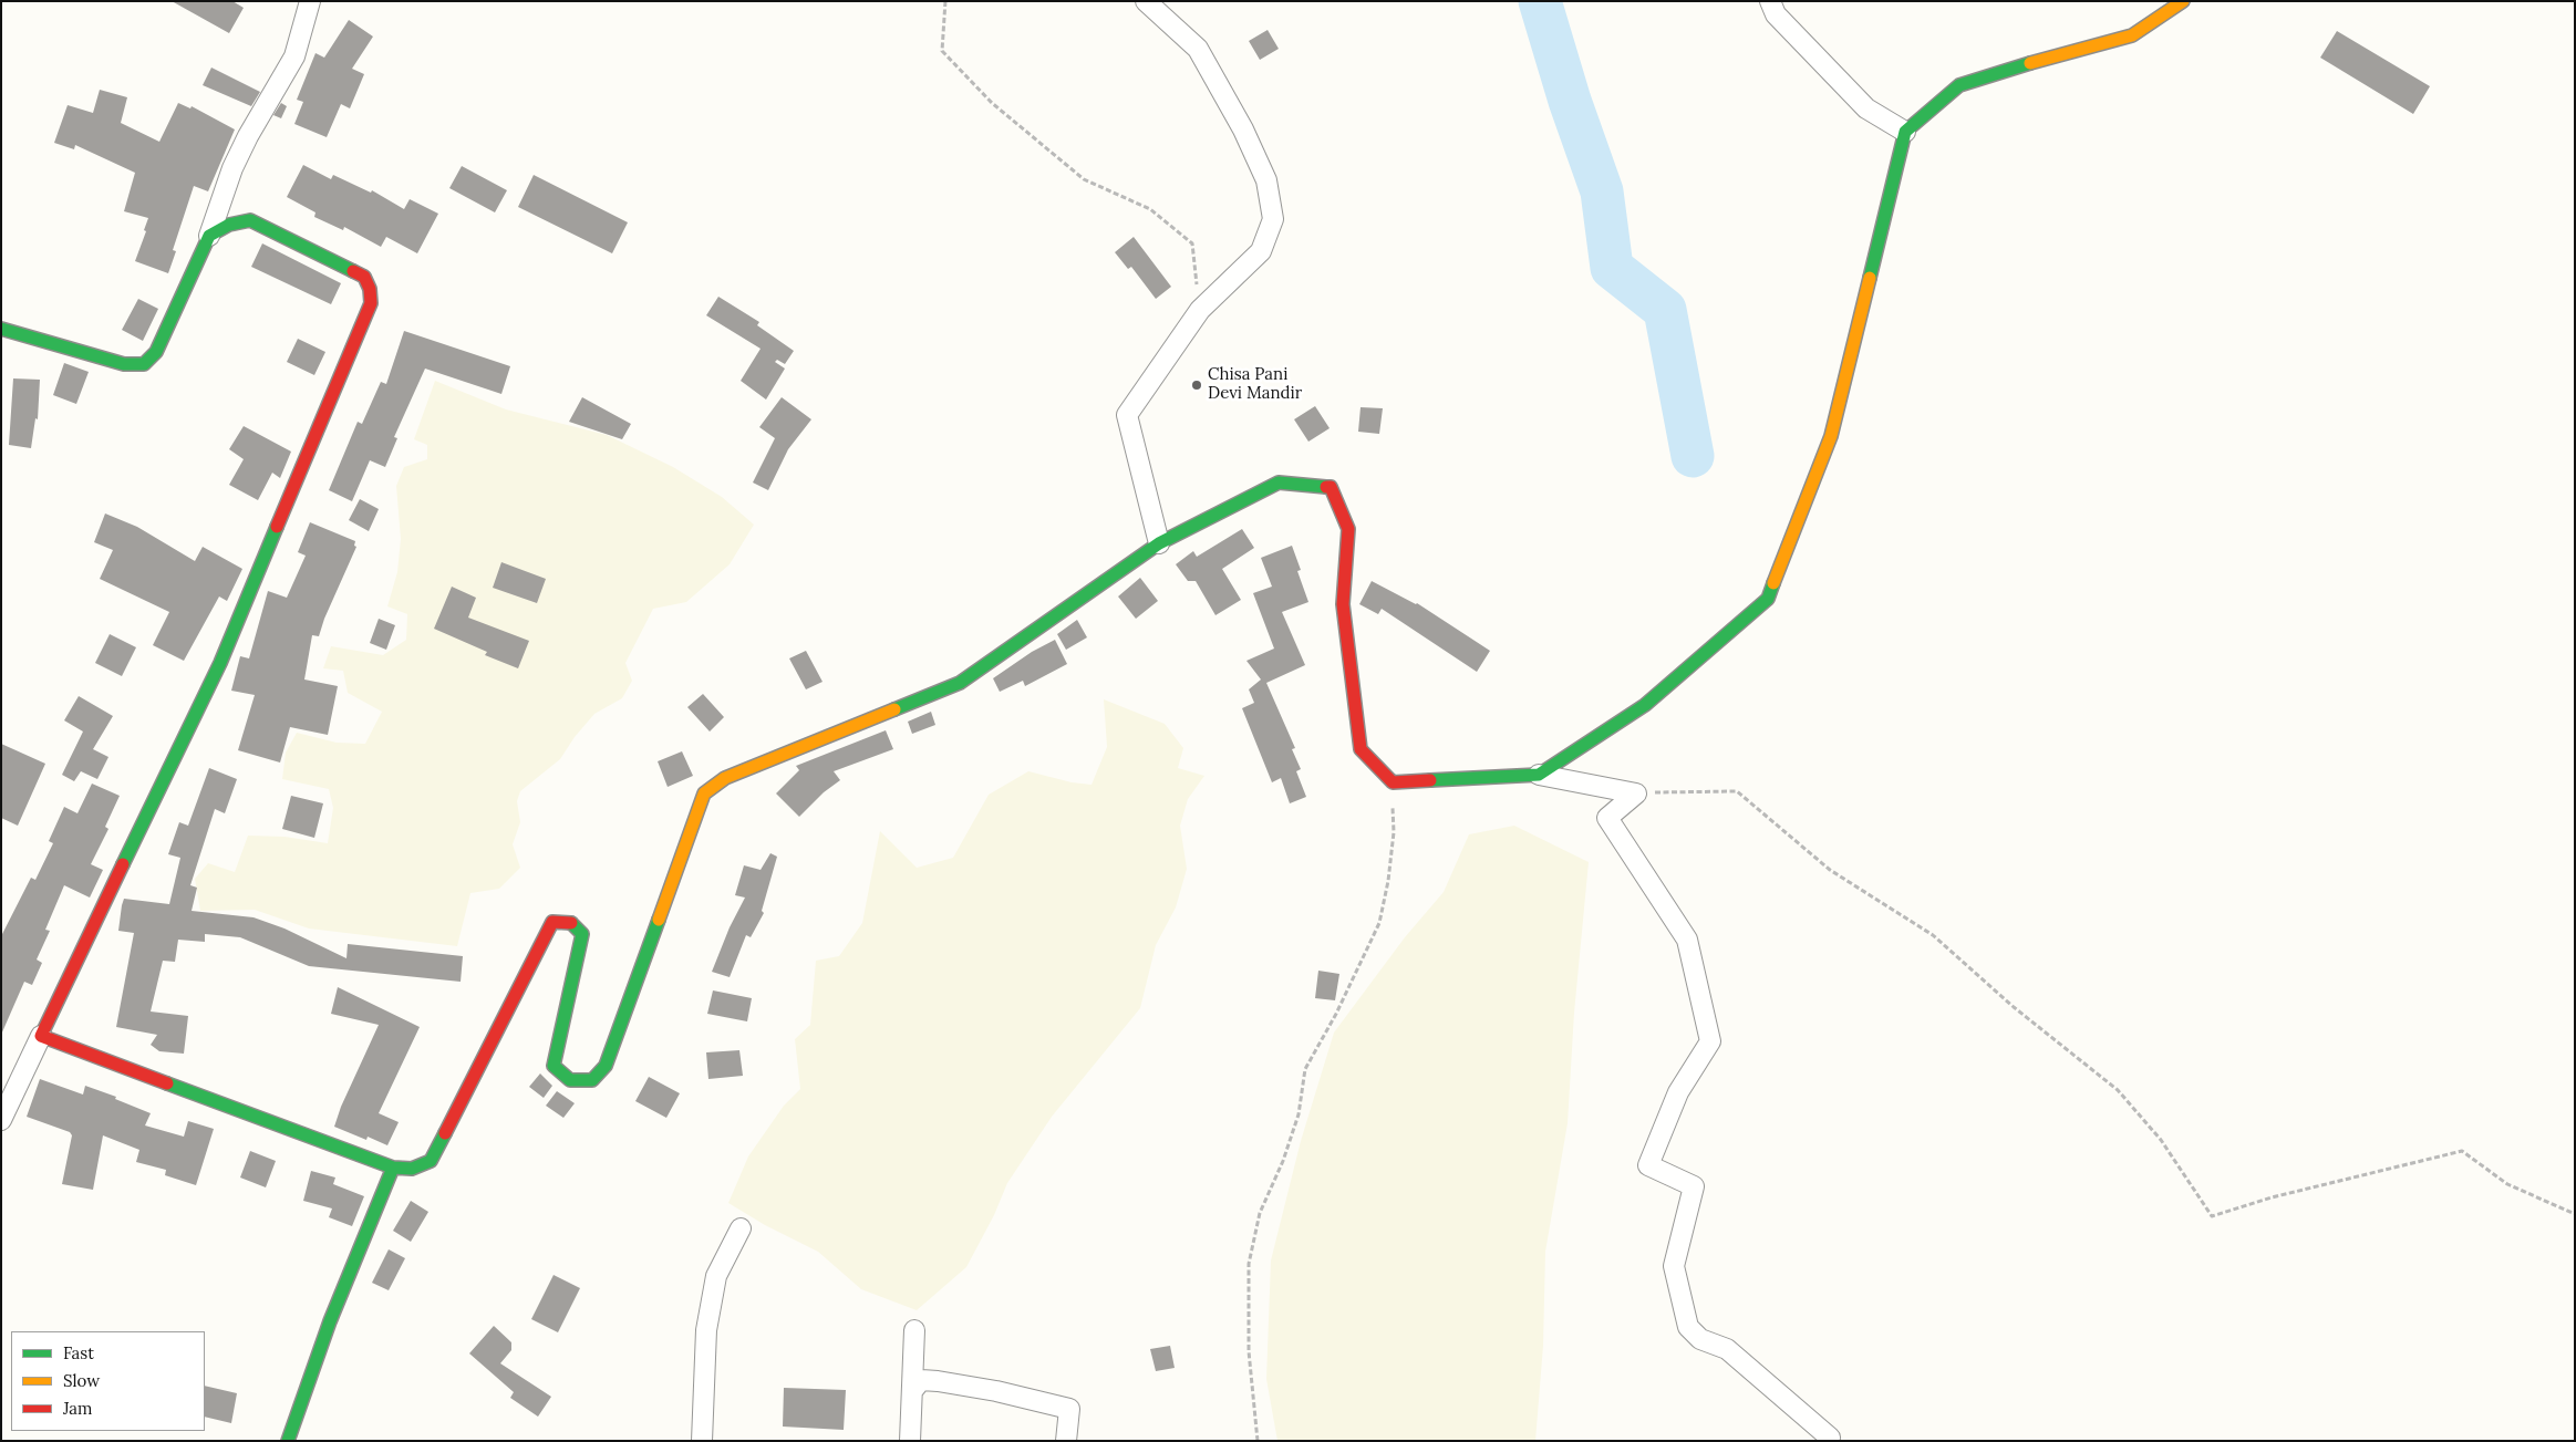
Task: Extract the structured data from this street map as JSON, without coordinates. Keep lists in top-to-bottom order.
{
  "places": ["Chisa Pani Devi Mandir"],
  "legend": ["Fast", "Slow", "Jam"]
}
